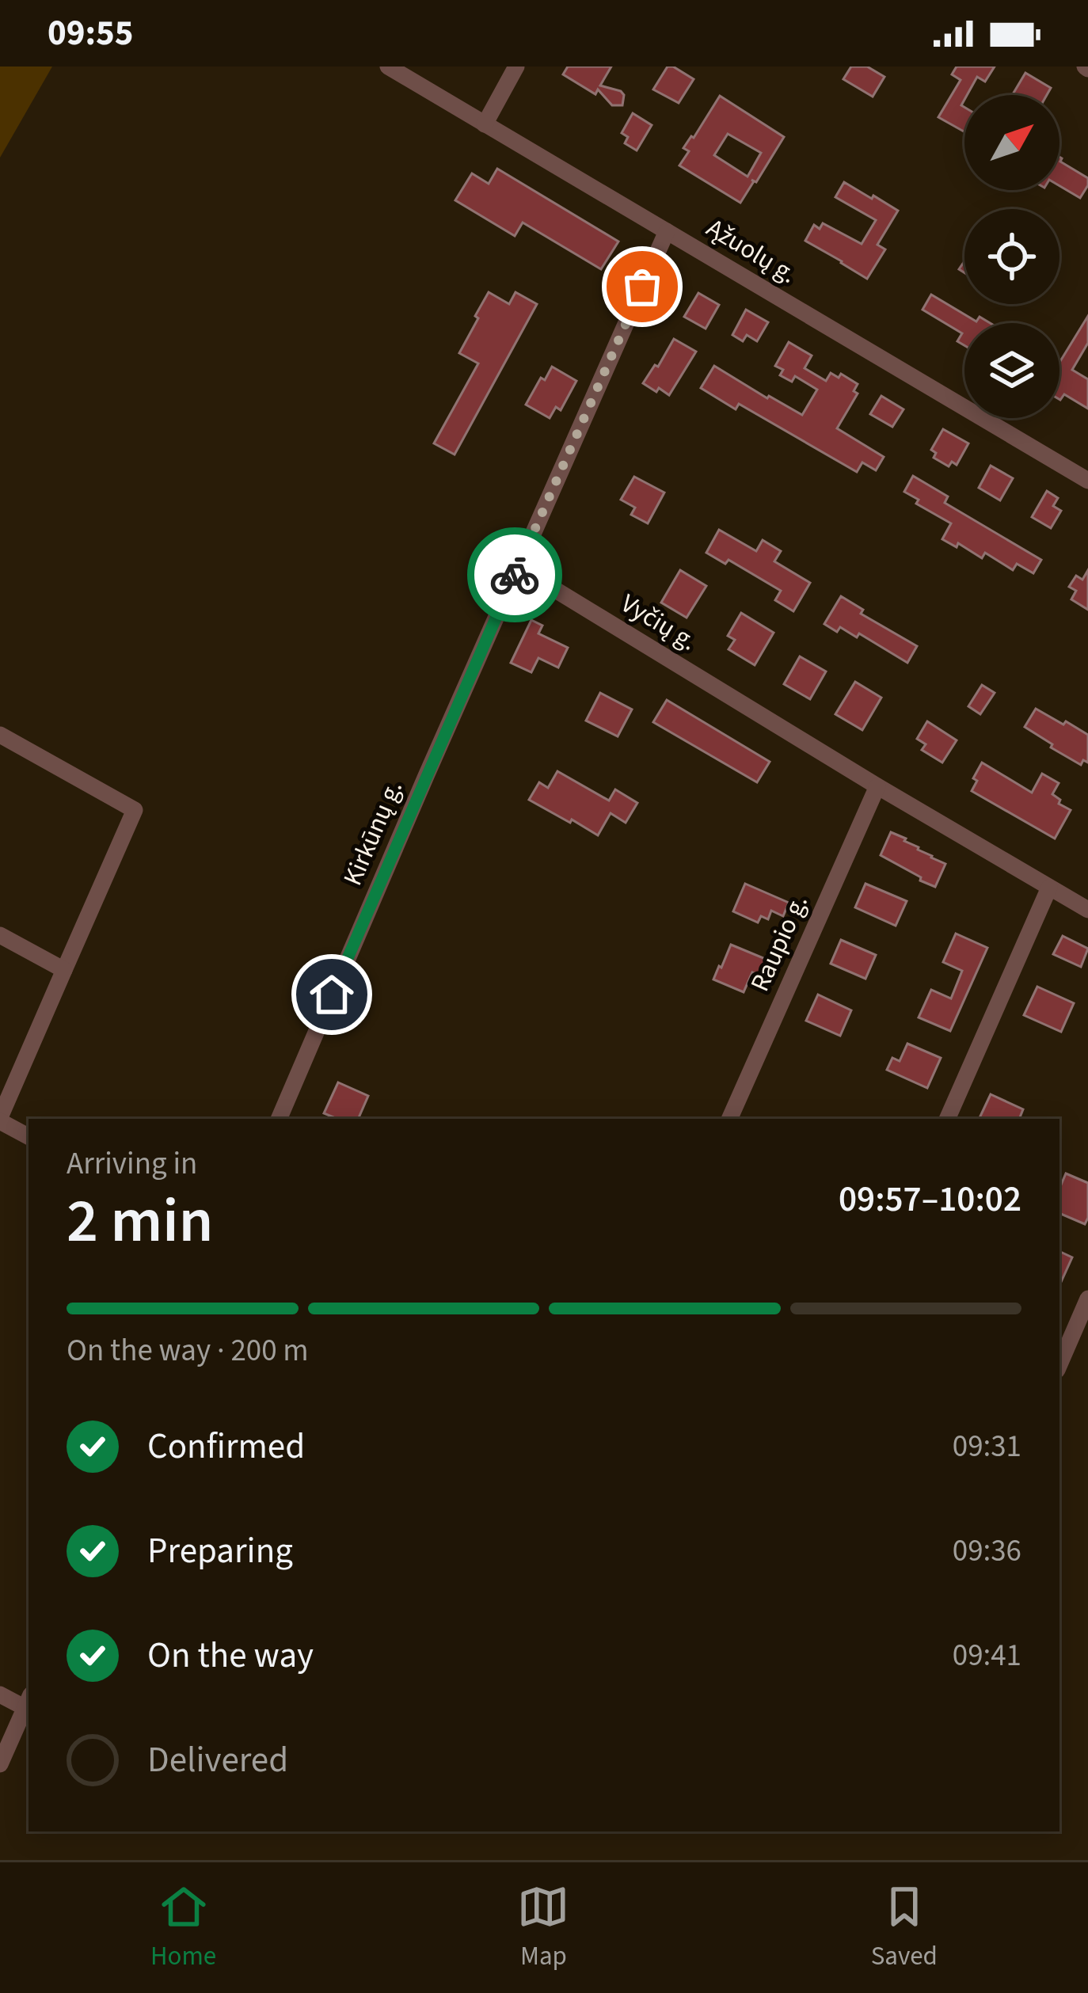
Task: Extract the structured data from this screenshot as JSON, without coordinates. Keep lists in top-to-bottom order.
{
  "streets": {
    "street": [
      "Ąžuolų g.",
      "Vyčių g.",
      "Kirkūnų g.",
      "Raupio g."
    ]
  },
  "crossings": [
    ["Vyčių g.", "Kirkūnų g."],
    ["Vyčių g.", "Raupio g."]
  ],
  "north": "top right",
  "page": {
    "status": "09:55",
    "heading": ["2 min", "Arriving in", "09:57–10:02"],
    "bar": "On the way · 200 m",
    "list": [
      ["Confirmed", "09:31"],
      ["Preparing", "09:36"],
      ["On the way", "09:41"],
      "Delivered"
    ],
    "tabs": ["Home", "Map", "Saved"]
  }
}
